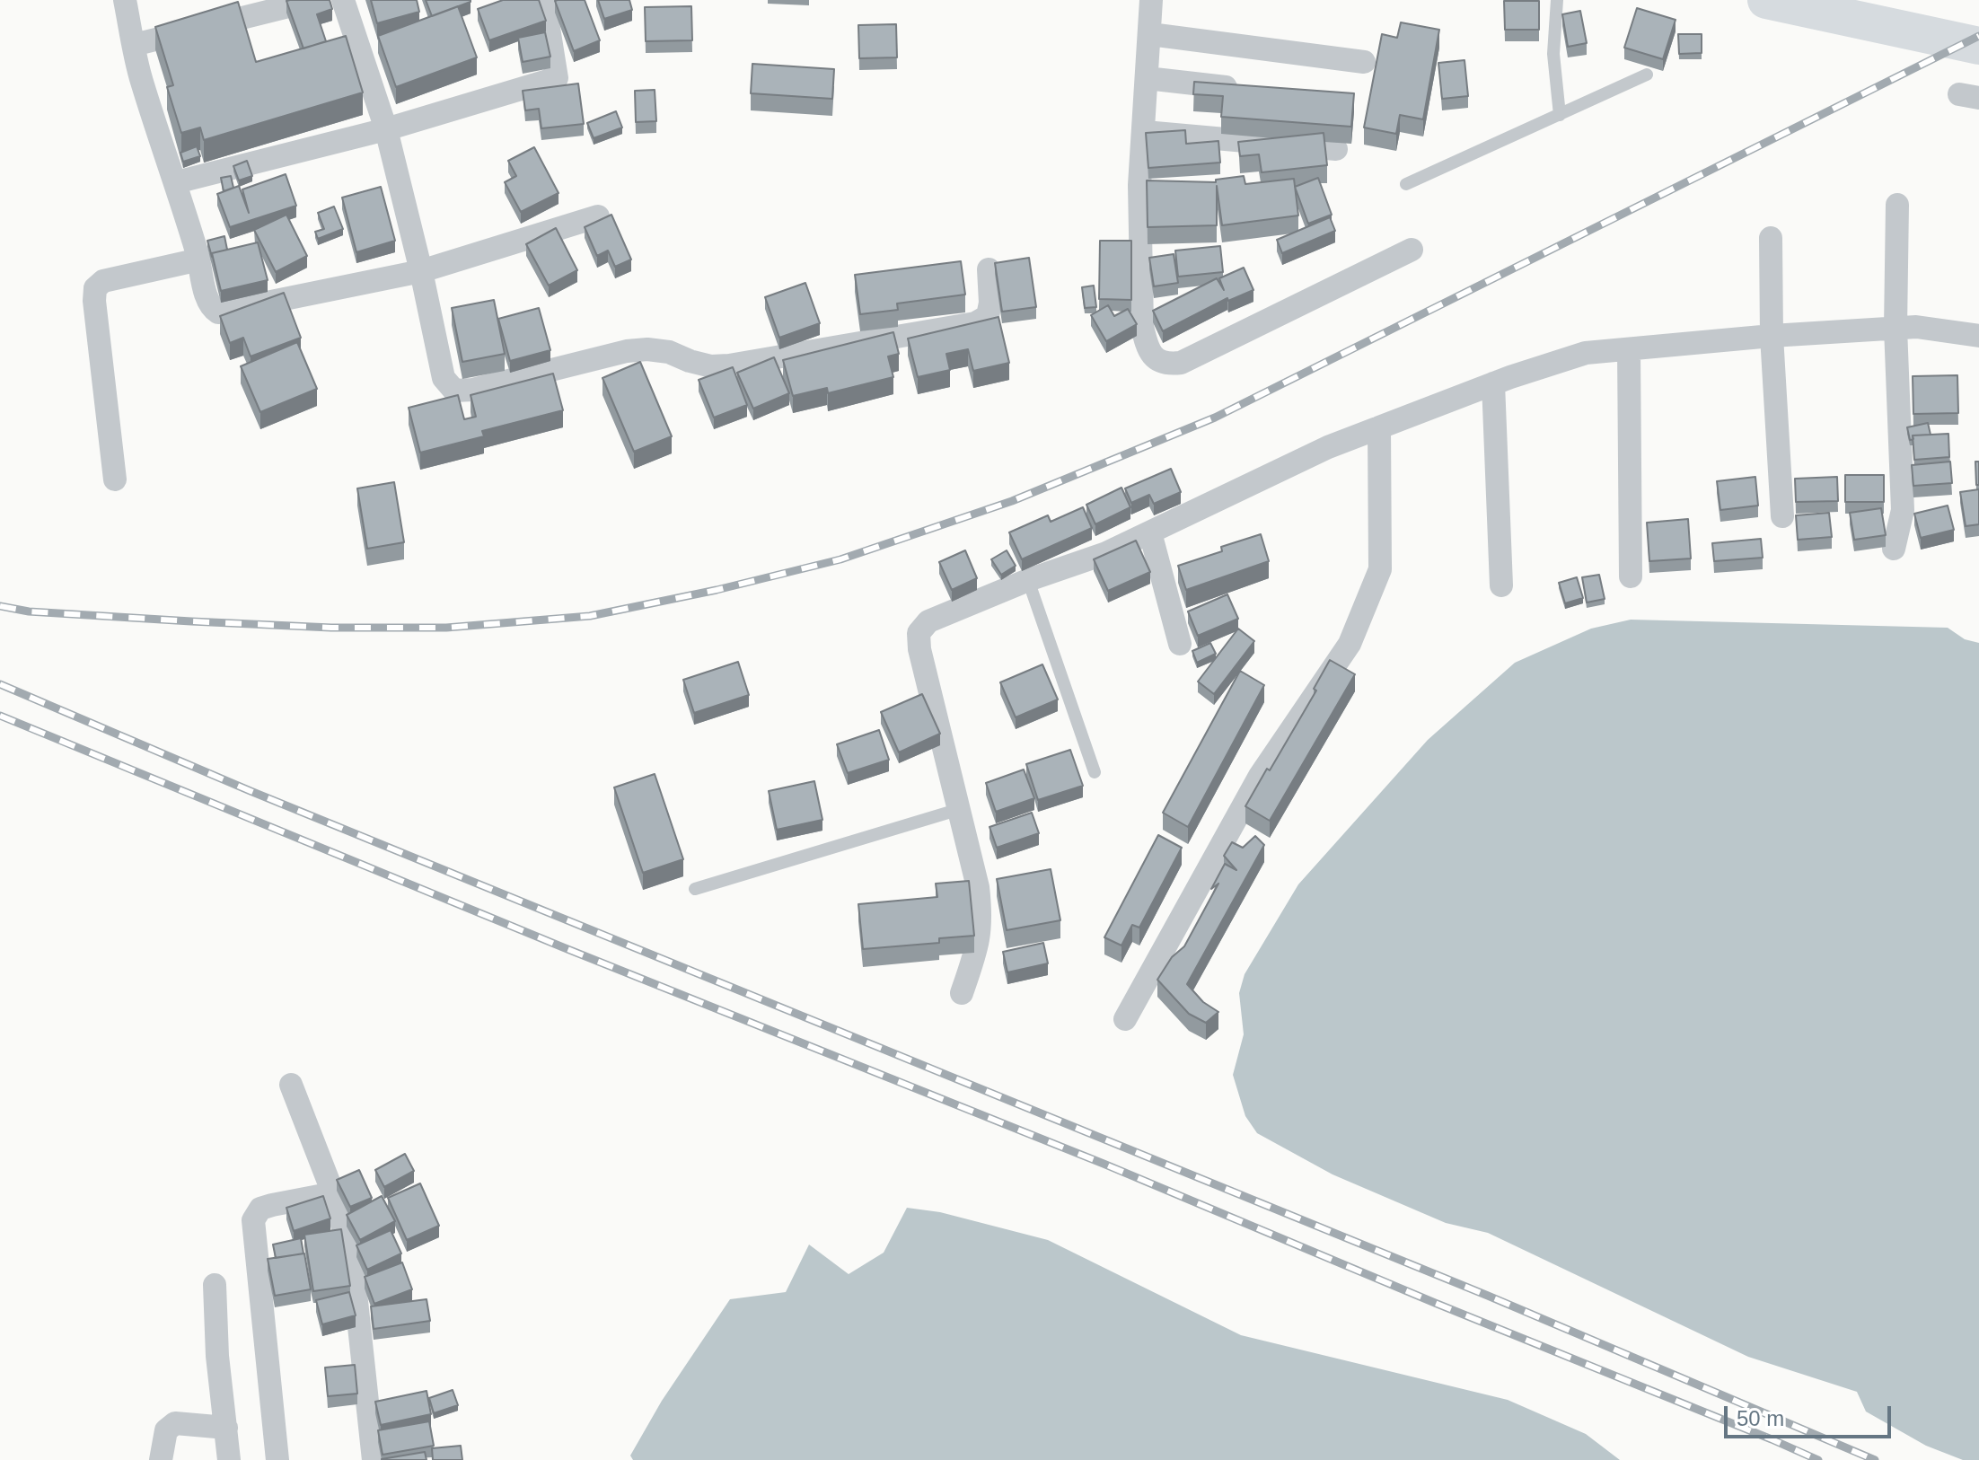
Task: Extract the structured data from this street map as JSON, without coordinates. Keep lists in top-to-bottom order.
{
  "scale_bar": "50 m"
}
